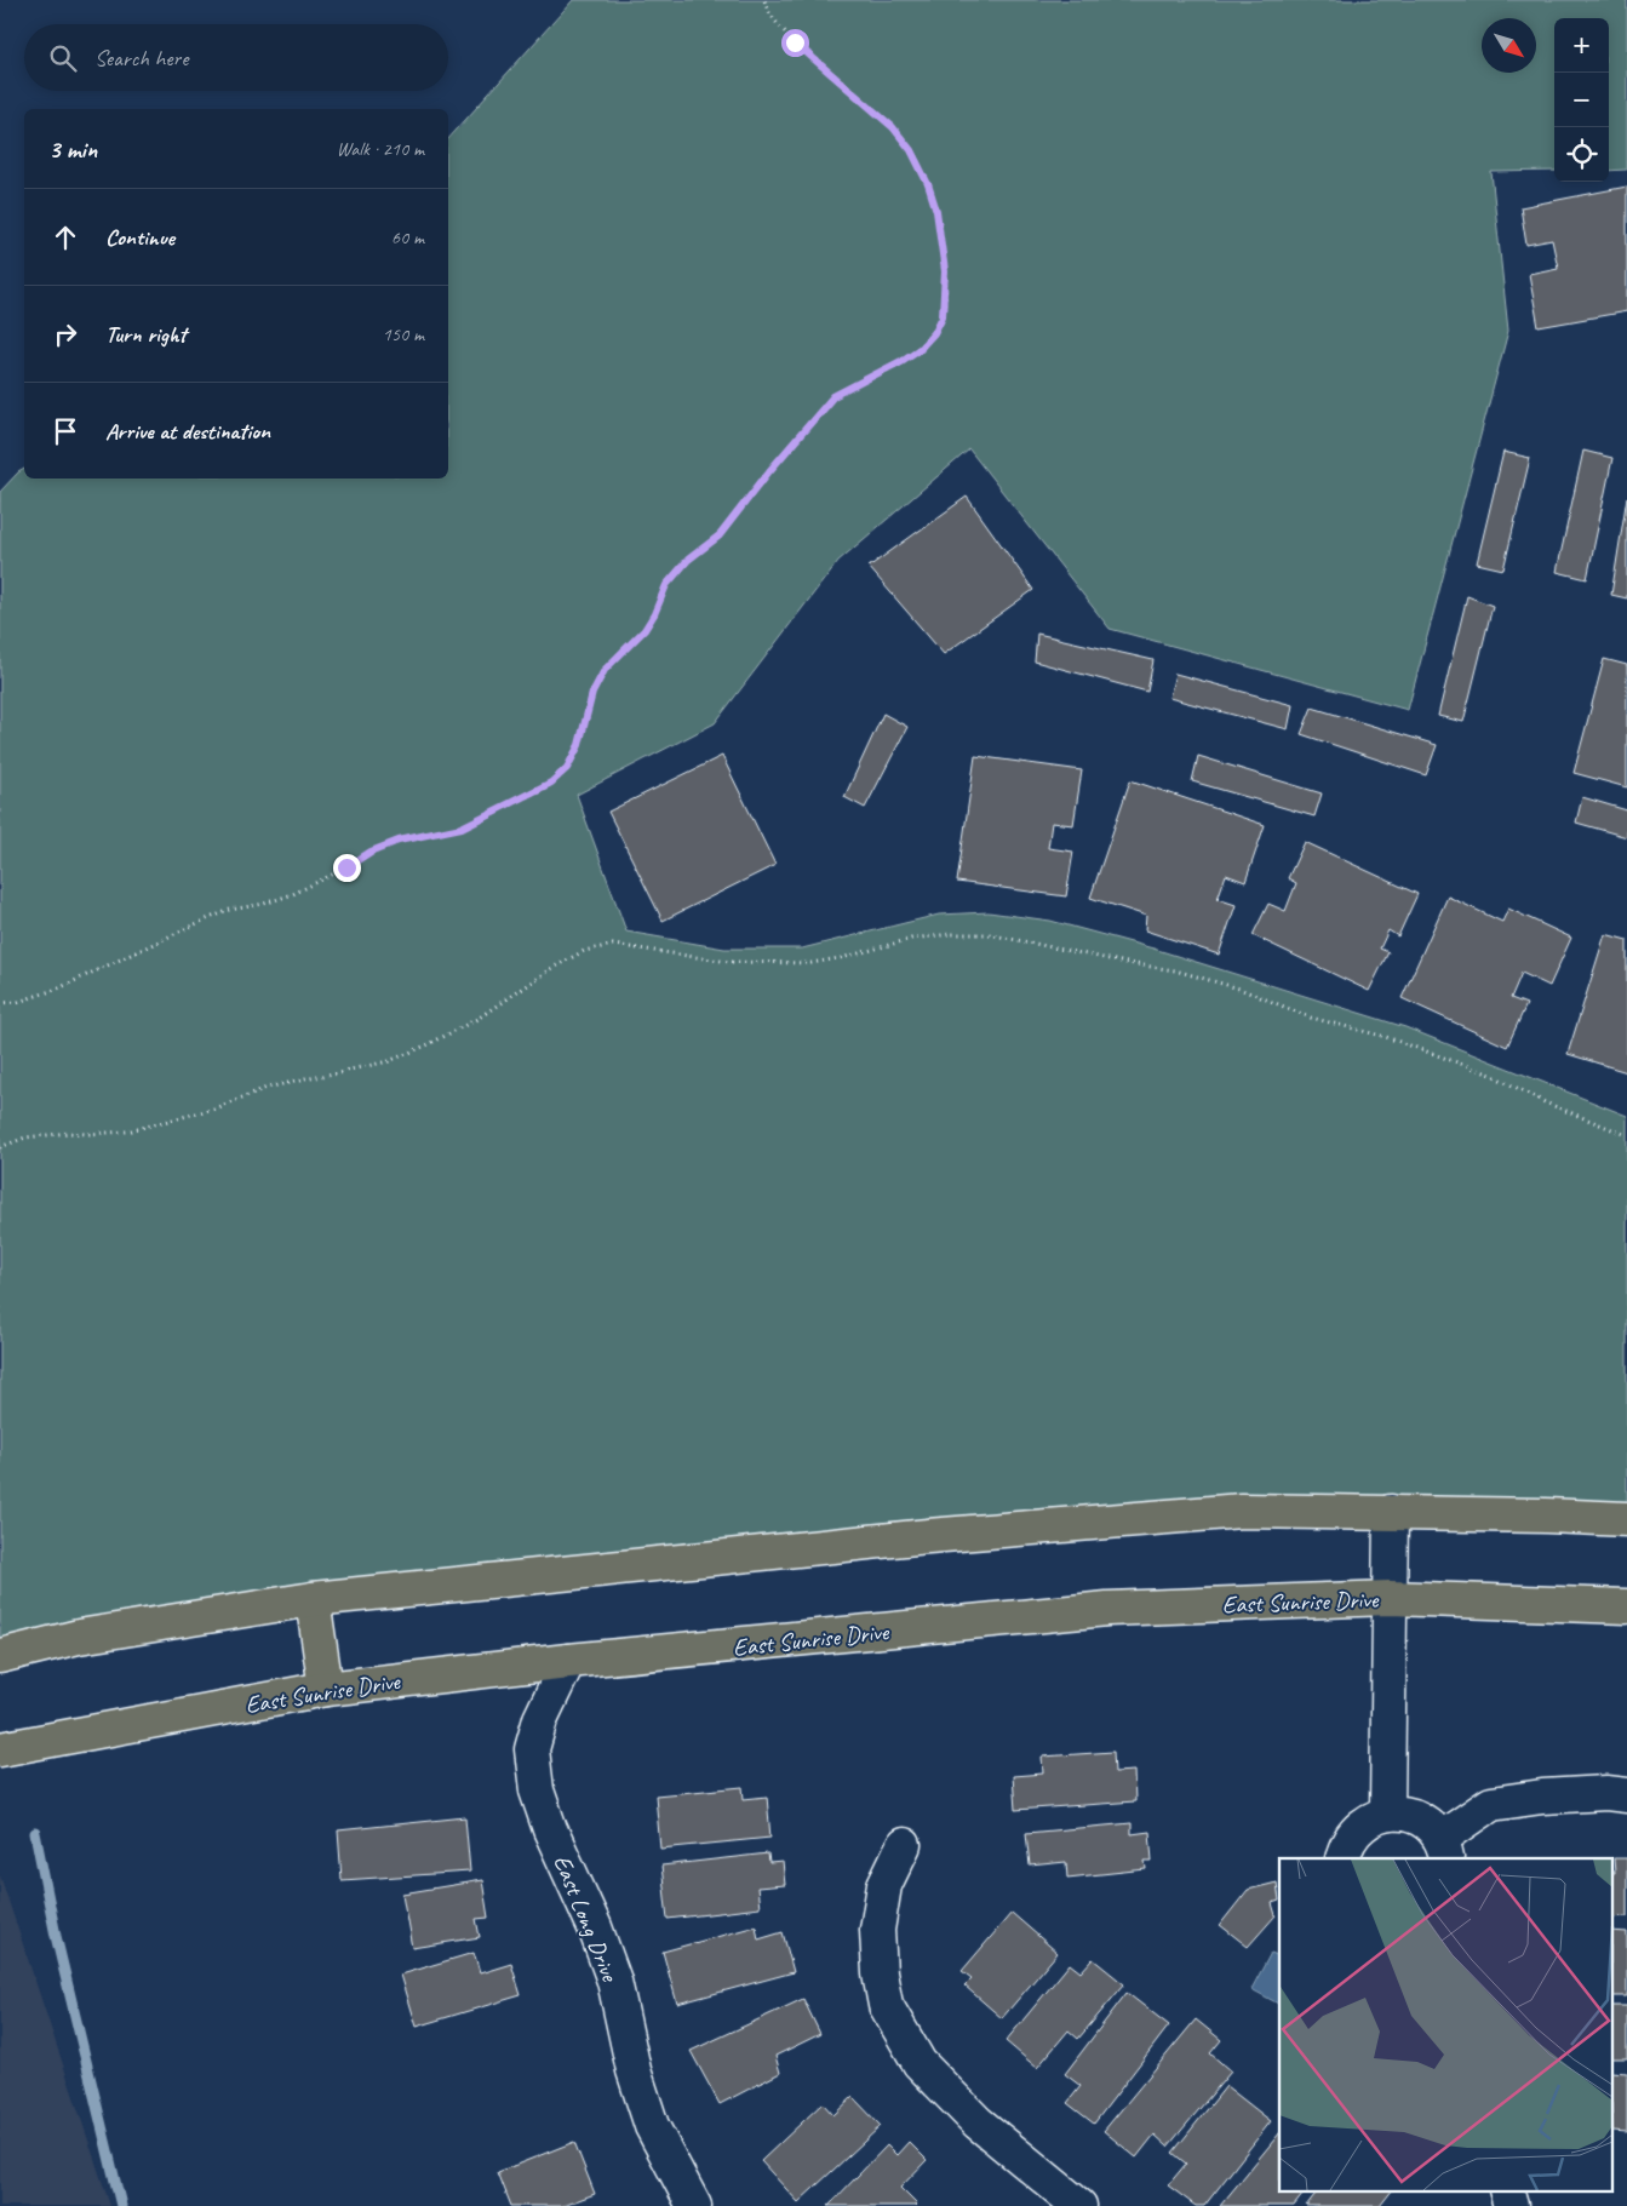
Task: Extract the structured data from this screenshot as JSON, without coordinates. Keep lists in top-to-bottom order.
{
  "streets": {
    "main road": ["East Sunrise Drive"],
    "street": ["East Long Drive"]
  },
  "crossings": [
    ["East Sunrise Drive", "East Long Drive"]
  ],
  "north": "bottom right",
  "page": {
    "map_buttons": ["+", "−"],
    "search": "Search here",
    "heading": ["3 min", "Walk · 210 m"],
    "list": [
      ["Continue", "60 m"],
      ["Turn right", "150 m"],
      "Arrive at destination"
    ]
  }
}
